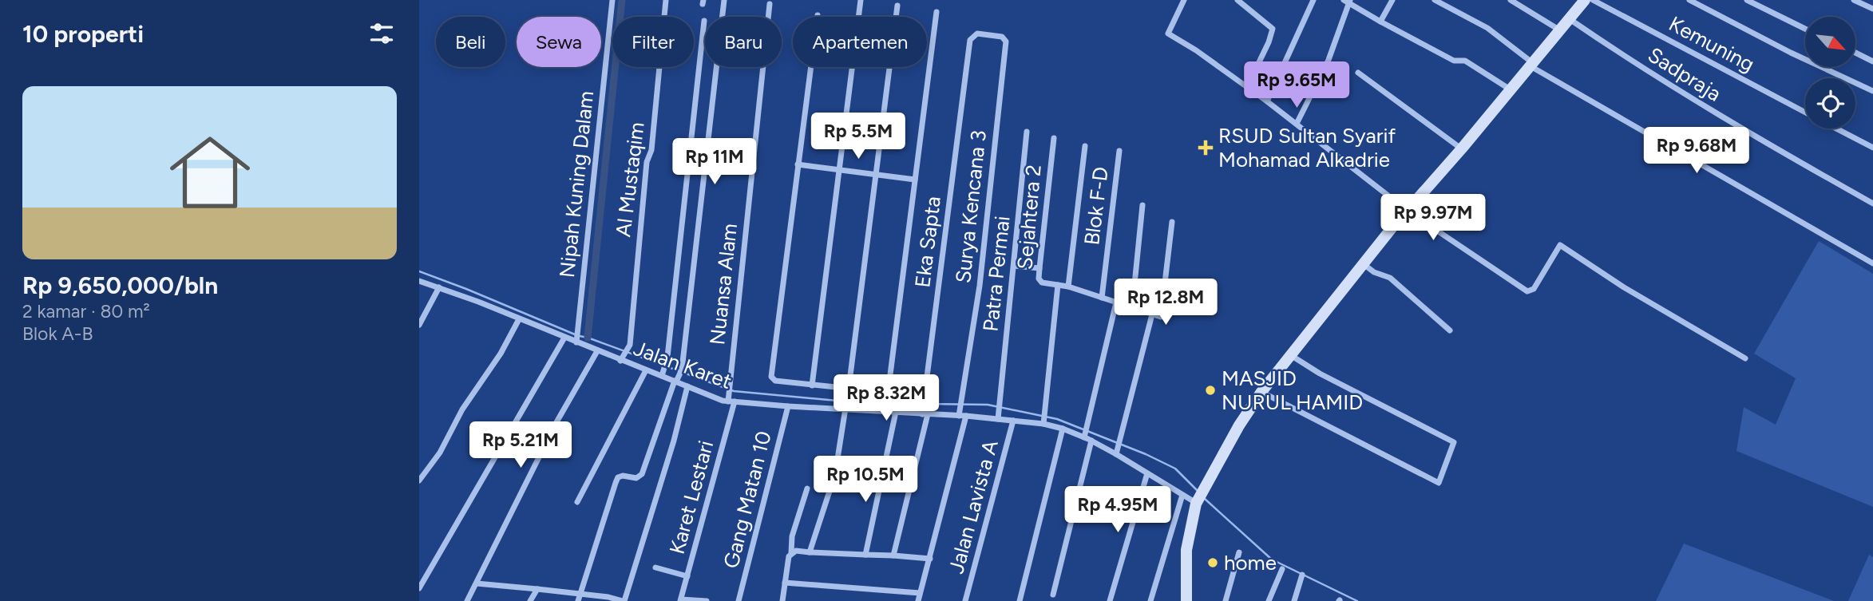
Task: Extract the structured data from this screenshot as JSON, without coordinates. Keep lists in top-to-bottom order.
{
  "streets": {
    "street": [
      "Kemuning",
      "Sadpraja",
      "Al Mustaqim",
      "Nipah Kuning Dalam",
      "Blok F-D",
      "Surya Kencana 3",
      "Sejahtera 2",
      "Eka Sapta",
      "Patra Permai",
      "Nuansa Alam",
      "Jalan Karet",
      "Karet Lestari",
      "Gang Matan 10",
      "Jalan Lavista A"
    ]
  },
  "crossings": [
    ["Al Mustaqim", "Jalan Karet"],
    ["Nipah Kuning Dalam", "Jalan Karet"],
    ["Blok F-D", "Sejahtera 2"],
    ["Surya Kencana 3", "Eka Sapta"],
    ["Surya Kencana 3", "Jalan Karet"],
    ["Sejahtera 2", "Jalan Karet"],
    ["Eka Sapta", "Jalan Karet"],
    ["Patra Permai", "Jalan Karet"],
    ["Nuansa Alam", "Jalan Karet"],
    ["Nuansa Alam", "Karet Lestari"],
    ["Jalan Karet", "Karet Lestari"],
    ["Jalan Karet", "Gang Matan 10"],
    ["Jalan Karet", "Jalan Lavista A"]
  ],
  "places": {
    "health": ["RSUD Sultan Syarif Mohamad Alkadrie"],
    "other": ["MASJID NURUL HAMID", "home"]
  },
  "north": "bottom right",
  "page": {
    "heading": "10 properti",
    "chip": [
      "Beli",
      "Sewa",
      "Filter",
      "Baru",
      "Apartemen"
    ],
    "price": [
      "Rp 9.65M",
      "Rp 5.5M",
      "Rp 9.68M",
      "Rp 11M",
      "Rp 9.97M",
      "Rp 12.8M",
      "Rp 8.32M",
      "Rp 5.21M",
      "Rp 10.5M",
      "Rp 4.95M"
    ],
    "list": [
      {
        "name": "Rp 9,650,000/bln",
        "note": "2 kamar · 80 m² · Blok A-B"
      }
    ]
  }
}
